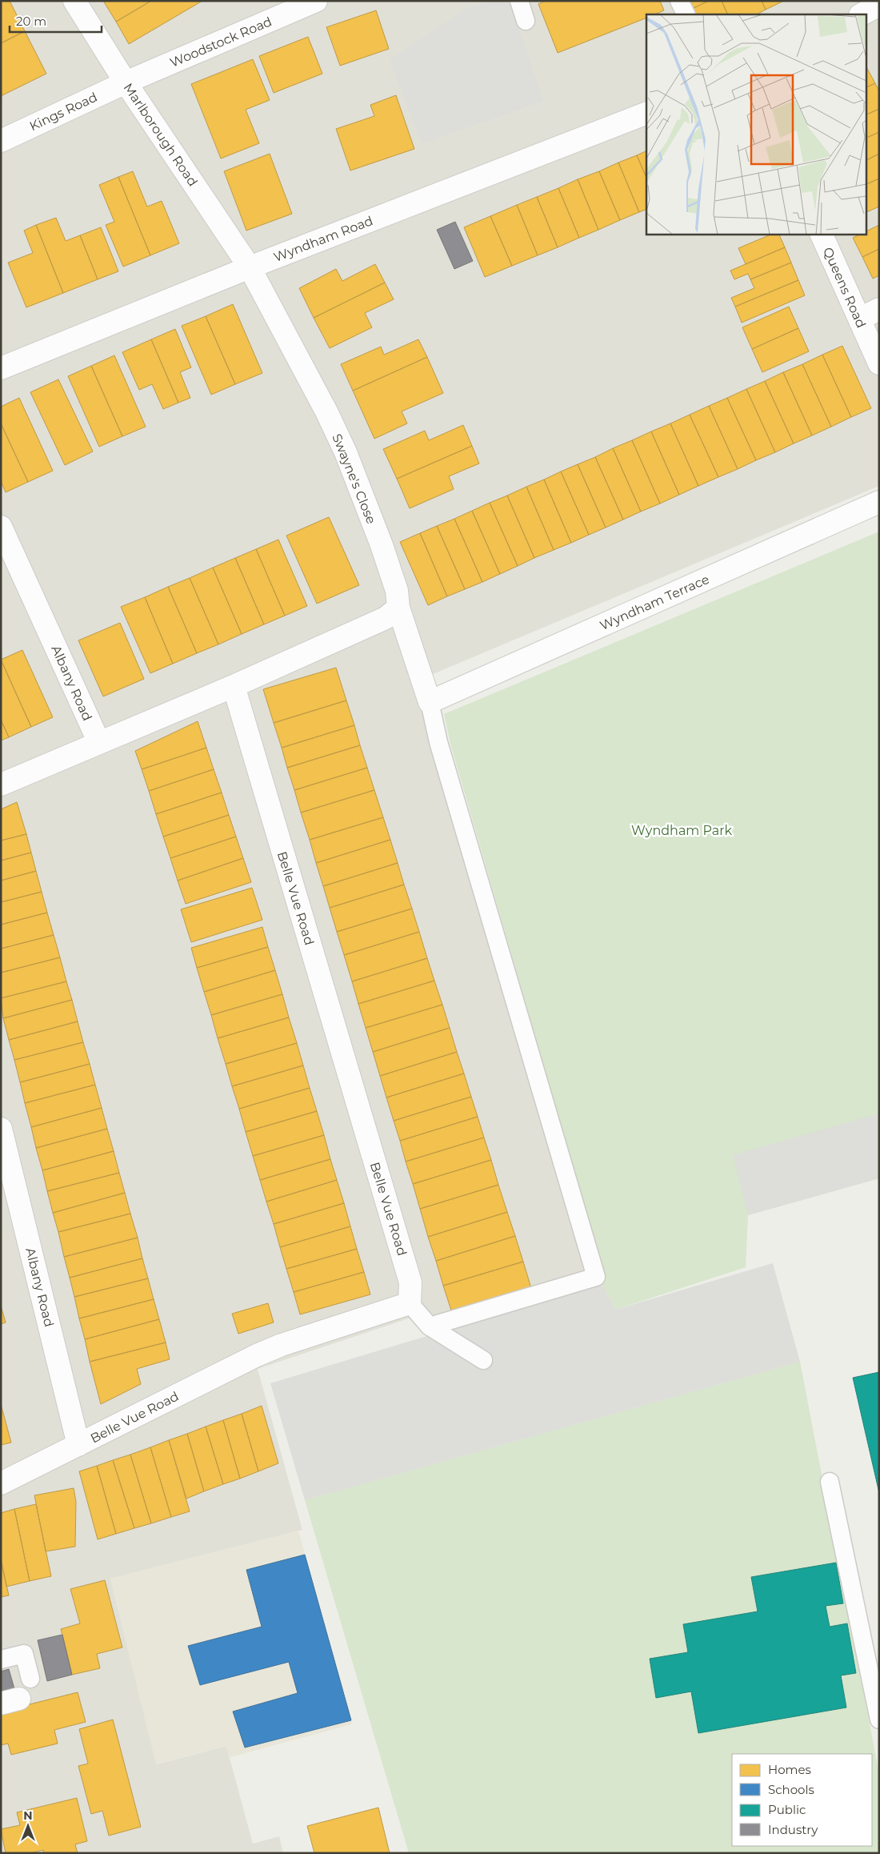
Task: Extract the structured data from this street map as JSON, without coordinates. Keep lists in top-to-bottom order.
{
  "streets": {
    "street": [
      "Woodstock Road",
      "Kings Road",
      "Marlborough Road",
      "Wyndham Road",
      "Queens Road",
      "Swayne's Close",
      "Wyndham Terrace",
      "Albany Road",
      "Belle Vue Road"
    ]
  },
  "crossings": [
    ["Woodstock Road", "Kings Road"],
    ["Woodstock Road", "Marlborough Road"],
    ["Kings Road", "Marlborough Road"],
    ["Marlborough Road", "Wyndham Road"],
    ["Marlborough Road", "Swayne's Close"],
    ["Wyndham Road", "Swayne's Close"],
    ["Swayne's Close", "Wyndham Terrace"],
    ["Albany Road", "Belle Vue Road"]
  ],
  "parks": ["Wyndham Park"],
  "legend": [
    "Homes",
    "Schools",
    "Public",
    "Industry"
  ],
  "scale_bar": "20 m",
  "north": "top"
}
